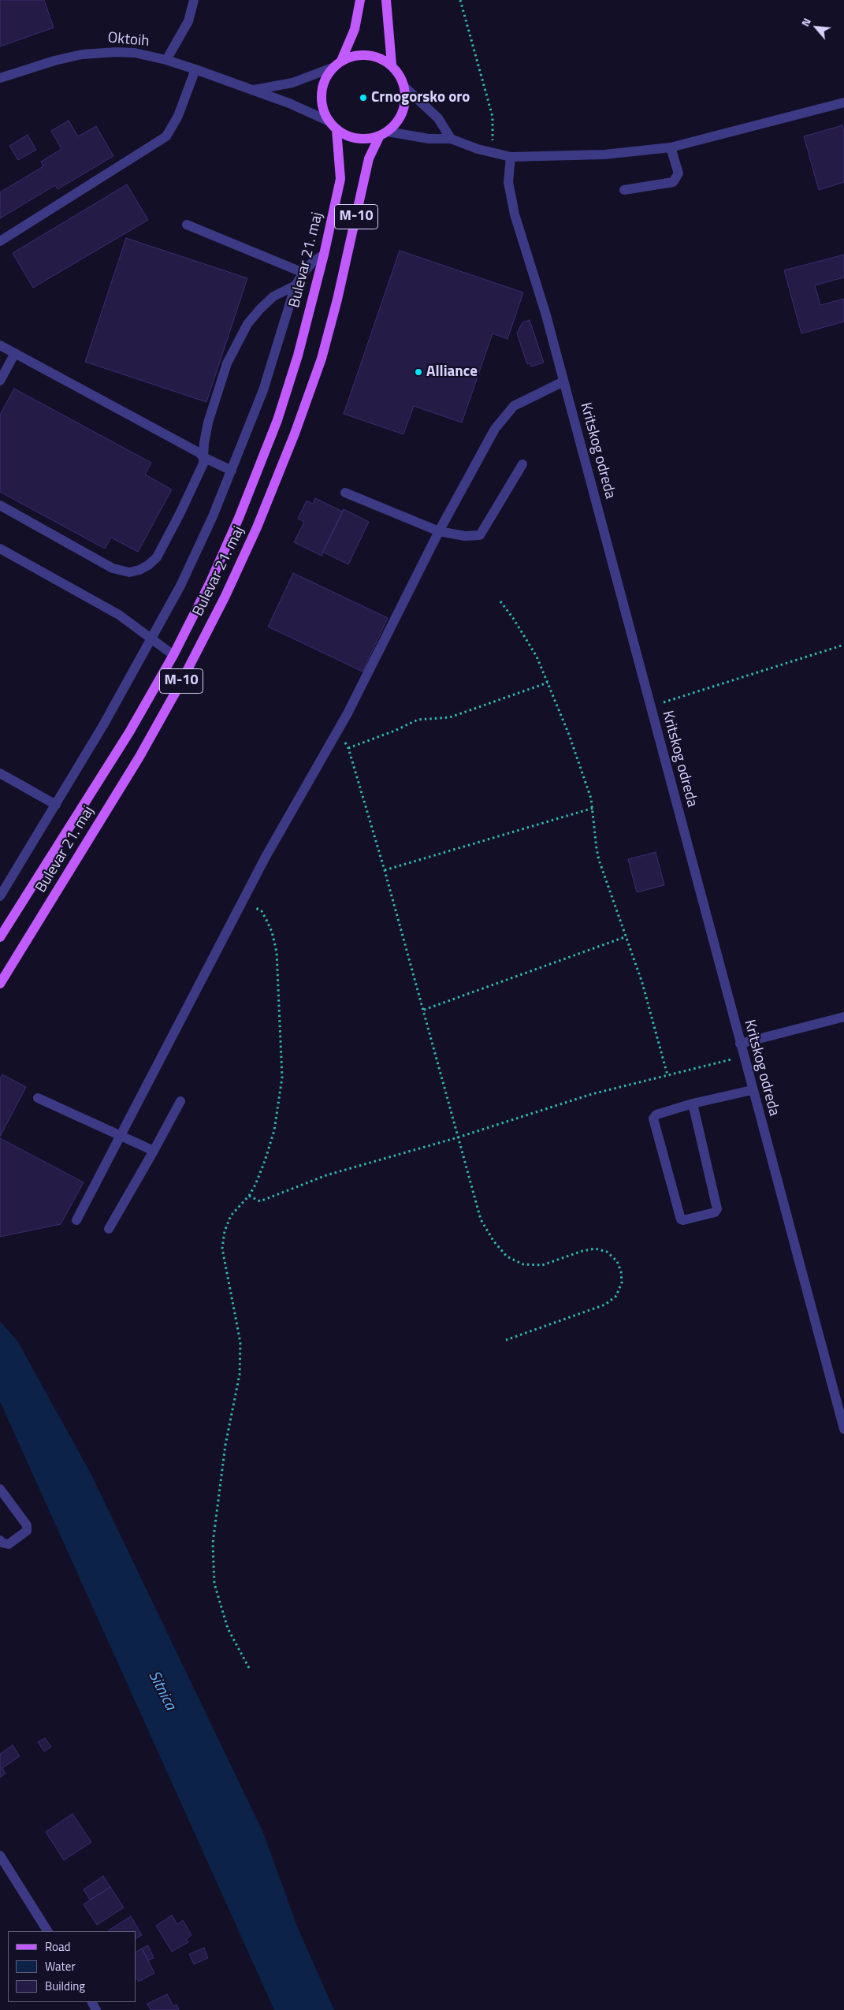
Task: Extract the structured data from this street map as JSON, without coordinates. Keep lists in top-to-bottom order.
{
  "streets": {
    "main road": ["M-10", "Bulevar 21. maj"],
    "street": ["Oktoih", "Kritskog odreda"]
  },
  "crossings": [
    ["Oktoih", "M-10"],
    ["Oktoih", "Bulevar 21. maj"],
    ["M-10", "Bulevar 21. maj"]
  ],
  "water": ["Sitnica"],
  "places": ["Crnogorsko oro", "Alliance"],
  "legend": ["Road", "Water", "Building"],
  "north": "top left"
}
